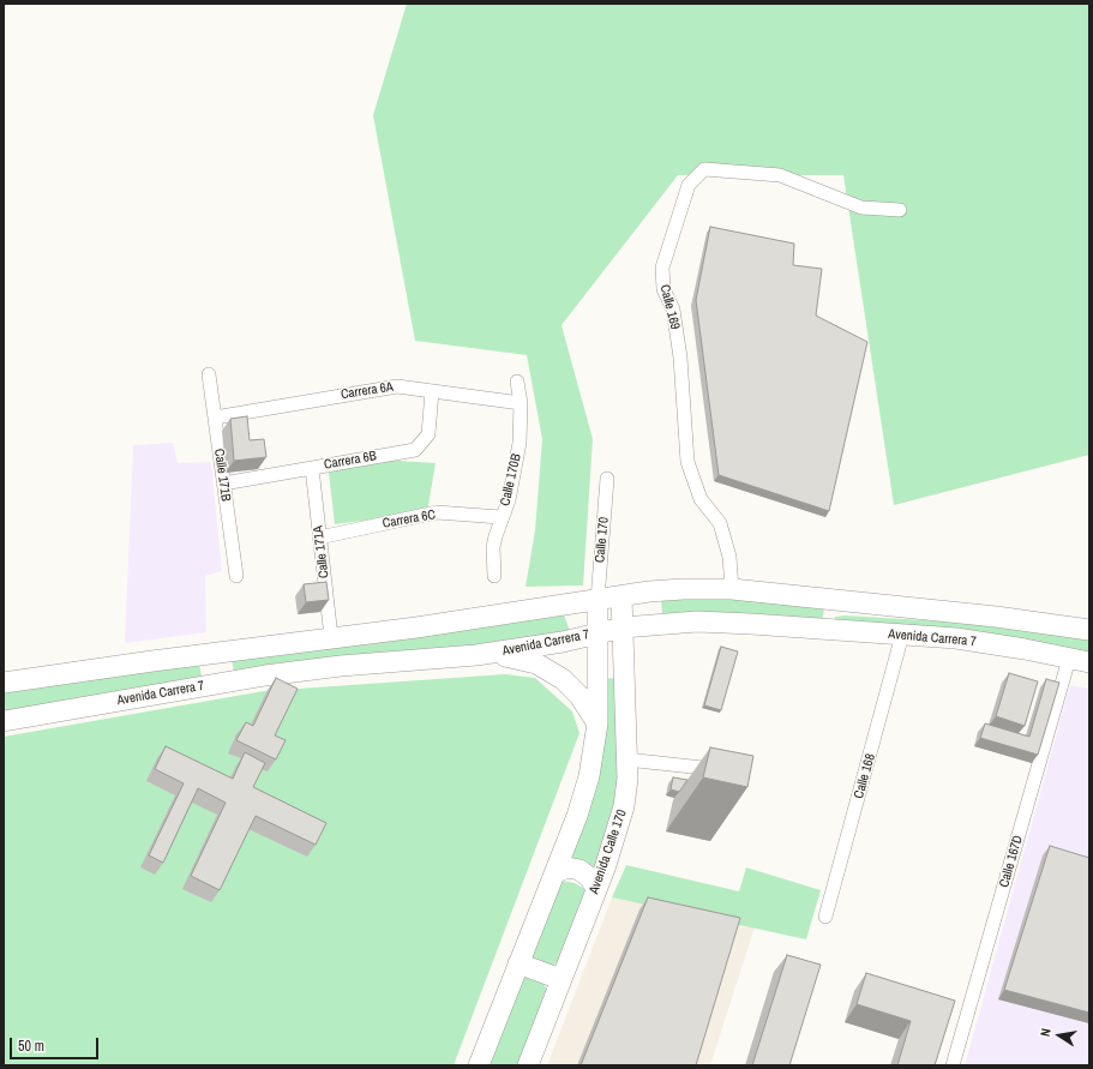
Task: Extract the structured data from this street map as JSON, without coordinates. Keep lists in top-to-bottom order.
{
  "streets": {
    "main road": ["Avenida Carrera 7", "Avenida Calle 170"],
    "street": [
      "Calle 169",
      "Carrera 6A",
      "Carrera 6B",
      "Calle 171B",
      "Calle 170B",
      "Carrera 6C",
      "Calle 170",
      "Calle 171A",
      "Calle 168",
      "Calle 167D"
    ]
  },
  "crossings": [
    ["Calle 169", "Avenida Carrera 7"],
    ["Carrera 6A", "Carrera 6B"],
    ["Carrera 6A", "Calle 171B"],
    ["Carrera 6A", "Calle 170B"],
    ["Carrera 6B", "Calle 171B"],
    ["Carrera 6B", "Calle 171A"],
    ["Calle 170B", "Carrera 6C"],
    ["Carrera 6C", "Calle 171A"],
    ["Calle 170", "Avenida Carrera 7"],
    ["Calle 171A", "Avenida Carrera 7"],
    ["Avenida Carrera 7", "Calle 168"],
    ["Avenida Carrera 7", "Avenida Calle 170"],
    ["Avenida Carrera 7", "Calle 167D"]
  ],
  "scale_bar": "50 m",
  "north": "left"
}
